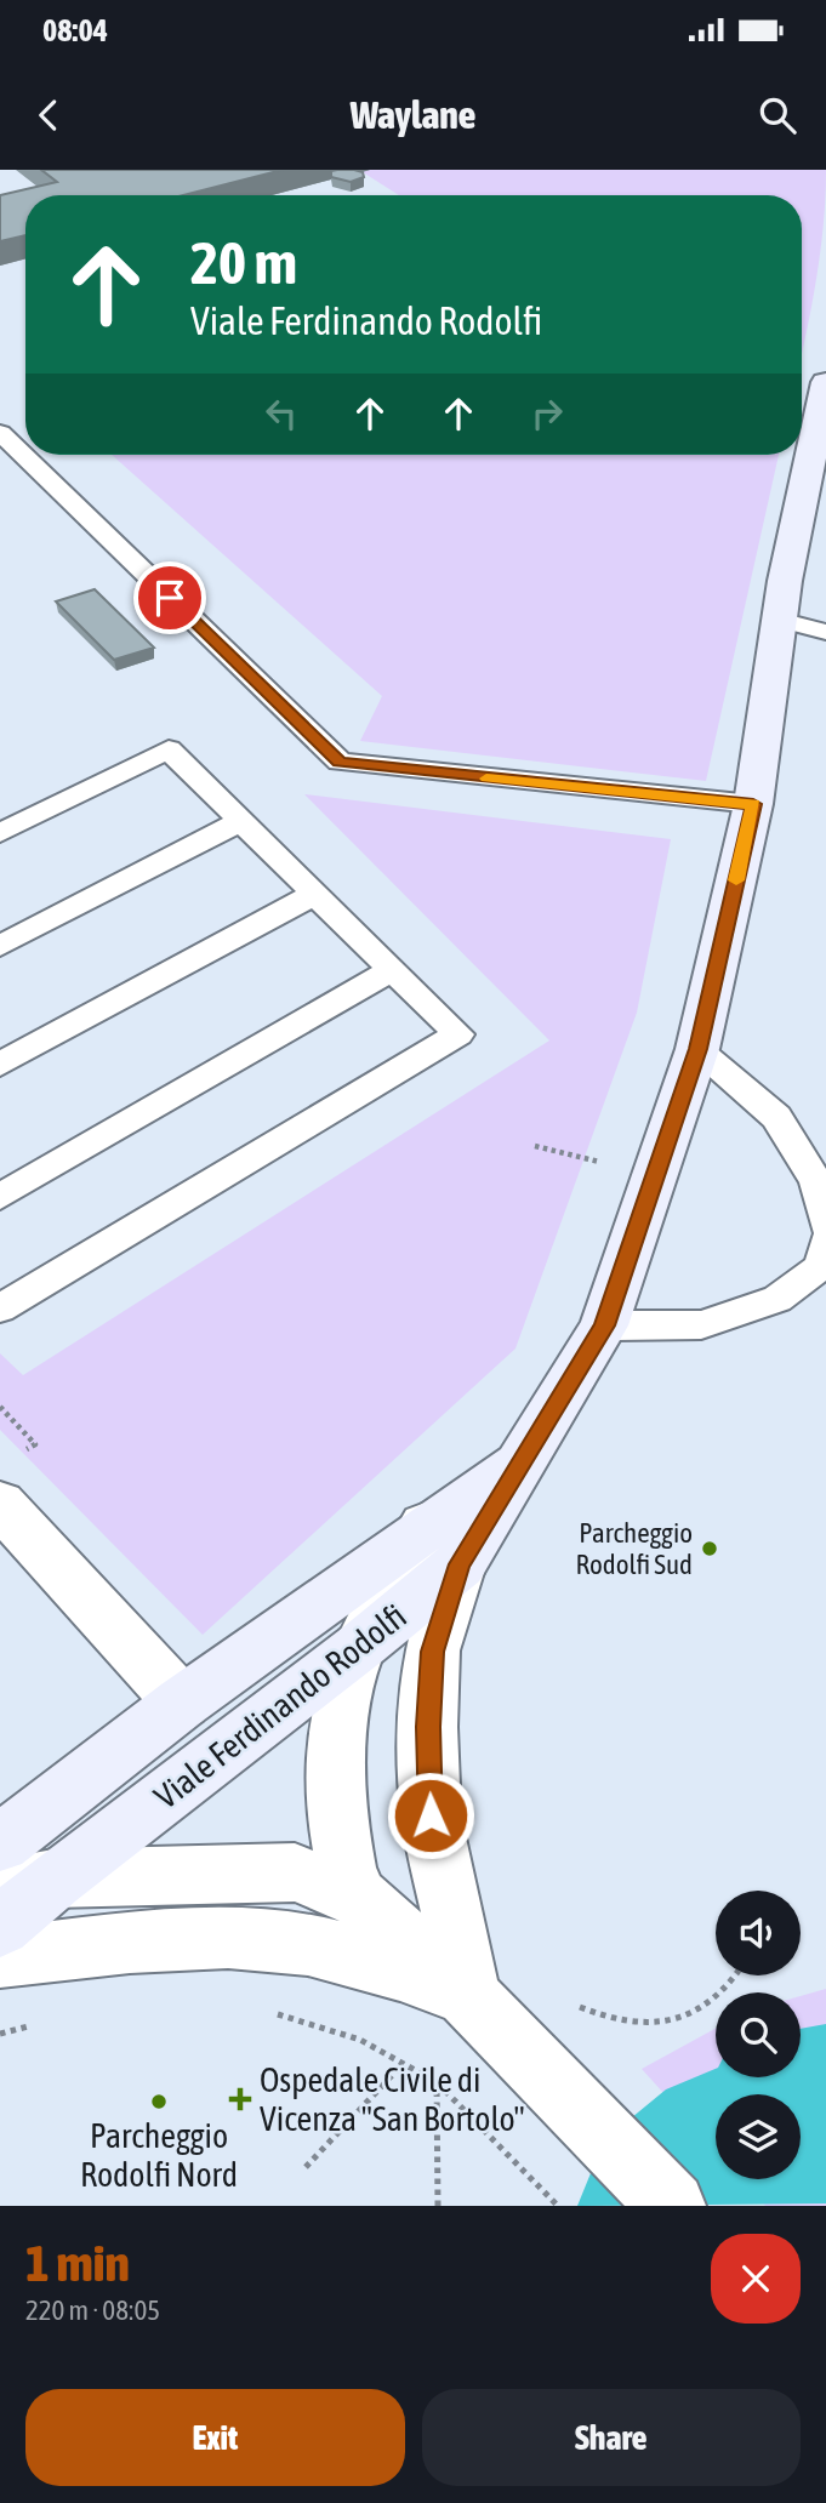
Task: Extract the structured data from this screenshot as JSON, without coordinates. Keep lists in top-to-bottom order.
{
  "streets": {
    "main road": ["Viale Ferdinando Rodolfi"]
  },
  "places": {
    "other": ["Parcheggio Rodolfi Sud", "Parcheggio Rodolfi Nord"],
    "health": ["Ospedale Civile di Vicenza \"San Bortolo\""]
  },
  "page": {
    "status": "08:04",
    "header": "Waylane",
    "turn": ["20 m", "Viale Ferdinando Rodolfi"],
    "heading": ["1 min", "220 m · 08:05"],
    "buttons": ["Exit", "Share"]
  }
}
